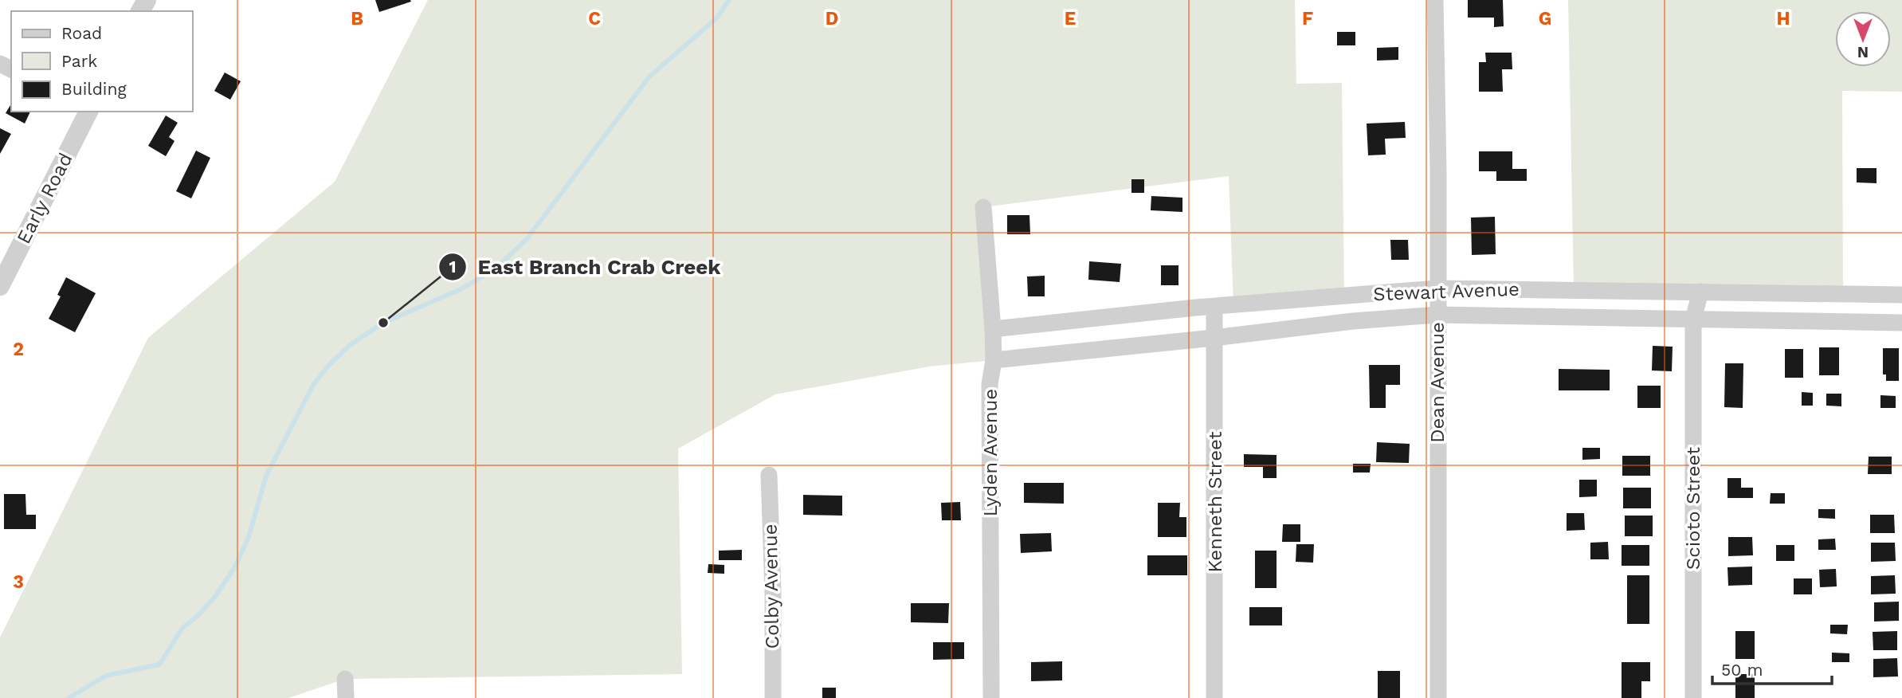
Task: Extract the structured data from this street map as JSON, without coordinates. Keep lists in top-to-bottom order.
{
  "streets": {
    "street": [
      "Early Road",
      "Stewart Avenue",
      "Dean Avenue",
      "Lyden Avenue",
      "Kenneth Street",
      "Scioto Street",
      "Colby Avenue"
    ]
  },
  "crossings": [
    ["Stewart Avenue", "Dean Avenue"],
    ["Stewart Avenue", "Lyden Avenue"],
    ["Stewart Avenue", "Kenneth Street"],
    ["Stewart Avenue", "Scioto Street"]
  ],
  "places": ["East Branch Crab Creek"],
  "legend": ["Road", "Park", "Building"],
  "scale_bar": "50 m",
  "north": "bottom",
  "grid": {
    "columns": [
      "B",
      "C",
      "D",
      "E",
      "F",
      "G",
      "H"
    ],
    "rows": ["2", "3"]
  }
}
